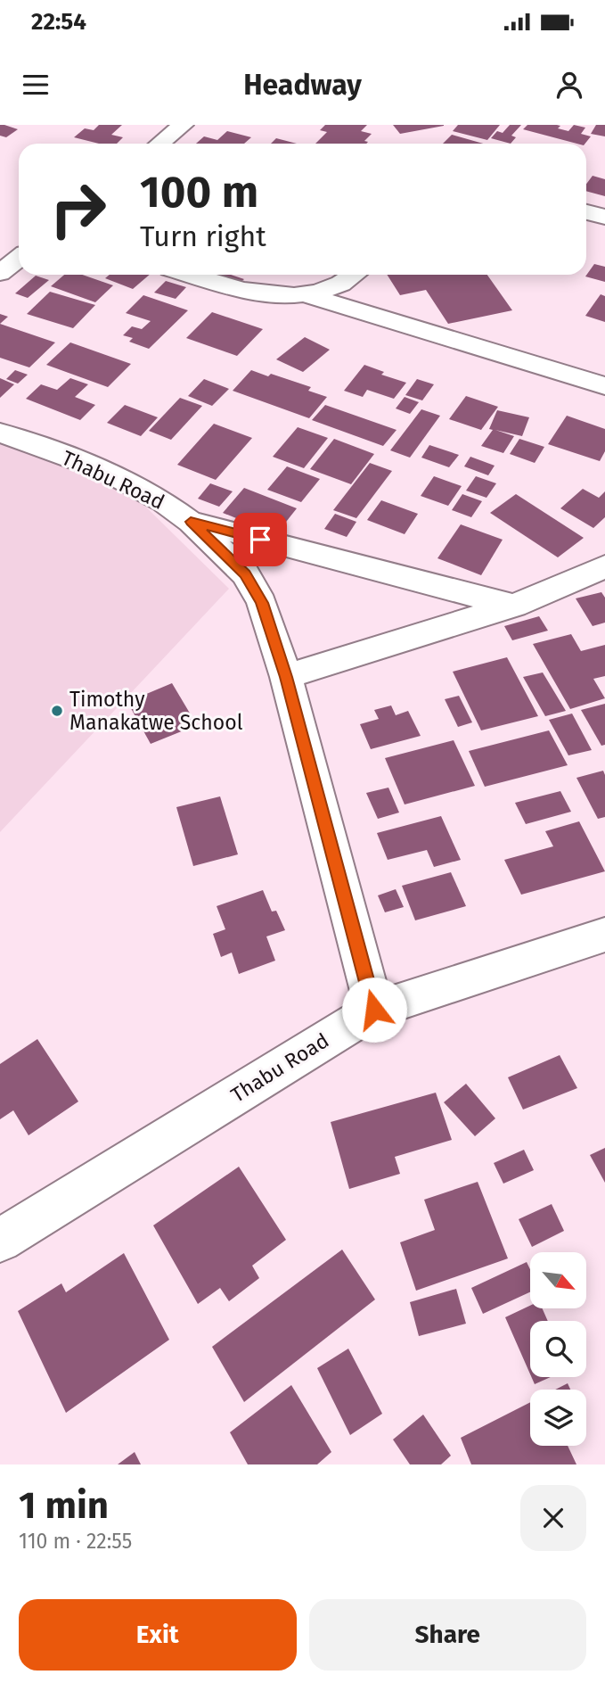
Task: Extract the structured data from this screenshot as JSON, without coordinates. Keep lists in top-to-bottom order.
{
  "streets": {
    "street": ["Thabu Road"]
  },
  "places": ["Timothy Manakatwe School"],
  "north": "bottom right",
  "page": {
    "status": "22:54",
    "header": "Headway",
    "turn": ["100 m", "Turn right"],
    "heading": ["1 min", "110 m · 22:55"],
    "buttons": ["Exit", "Share"]
  }
}
